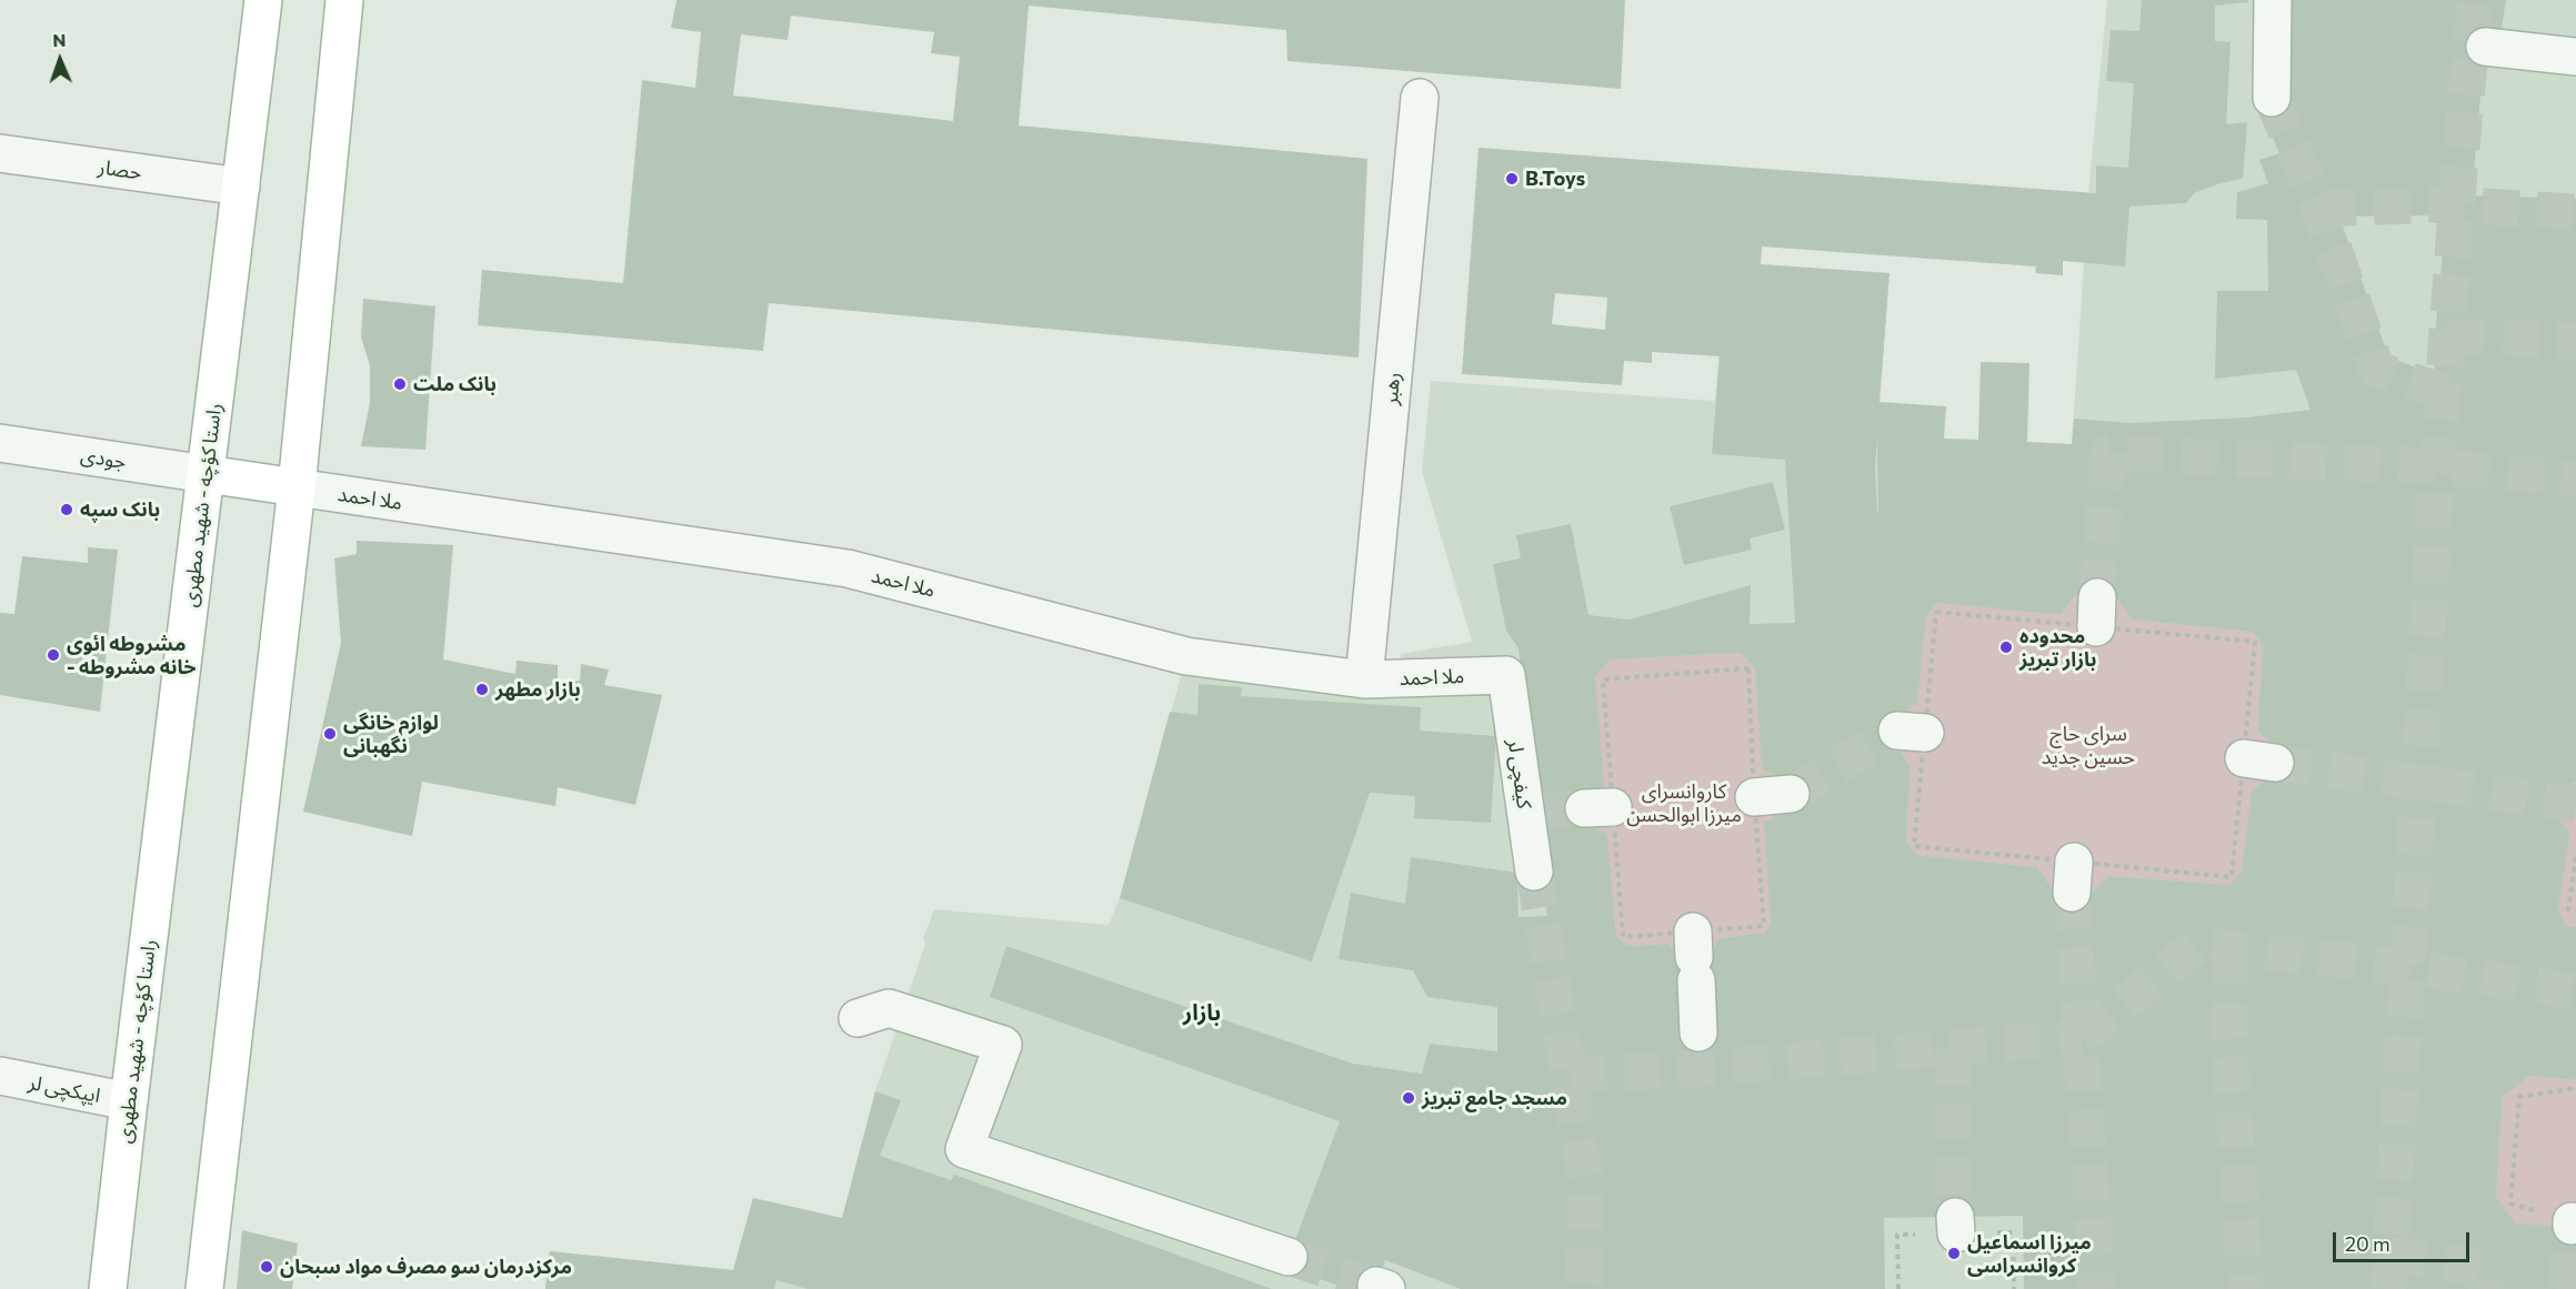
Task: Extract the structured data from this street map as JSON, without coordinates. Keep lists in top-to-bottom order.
{
  "streets": {
    "main road": ["راستا کؤچه - شهید مطهری"],
    "street": [
      "حصار",
      "رهبر",
      "جودی",
      "ملا احمد",
      "کیفچی لر",
      "ایپکچی لر"
    ]
  },
  "crossings": [
    ["حصار", "راستا کؤچه - شهید مطهری"],
    ["رهبر", "ملا احمد"],
    ["جودی", "راستا کؤچه - شهید مطهری"],
    ["ملا احمد", "کیفچی لر"],
    ["راستا کؤچه - شهید مطهری", "ایپکچی لر"]
  ],
  "districts": ["بازار"],
  "parks": ["سرای حاج حسین جدید", "کاروانسرای میرزا ابوالحسن"],
  "places": [
    "B.Toys",
    "بانک ملت",
    "بانک سپه",
    "محدوده بازار تبریز",
    "مشروطه ائوی - خانه مشروطه",
    "بازار مطهر",
    "لوازم خانگی نگهبانی",
    "مسجد جامع تبریز",
    "میرزا اسماعیل کروانسراسی",
    "مرکزدرمان سو مصرف مواد سبحان"
  ],
  "scale_bar": "20 m",
  "north": "top"
}
